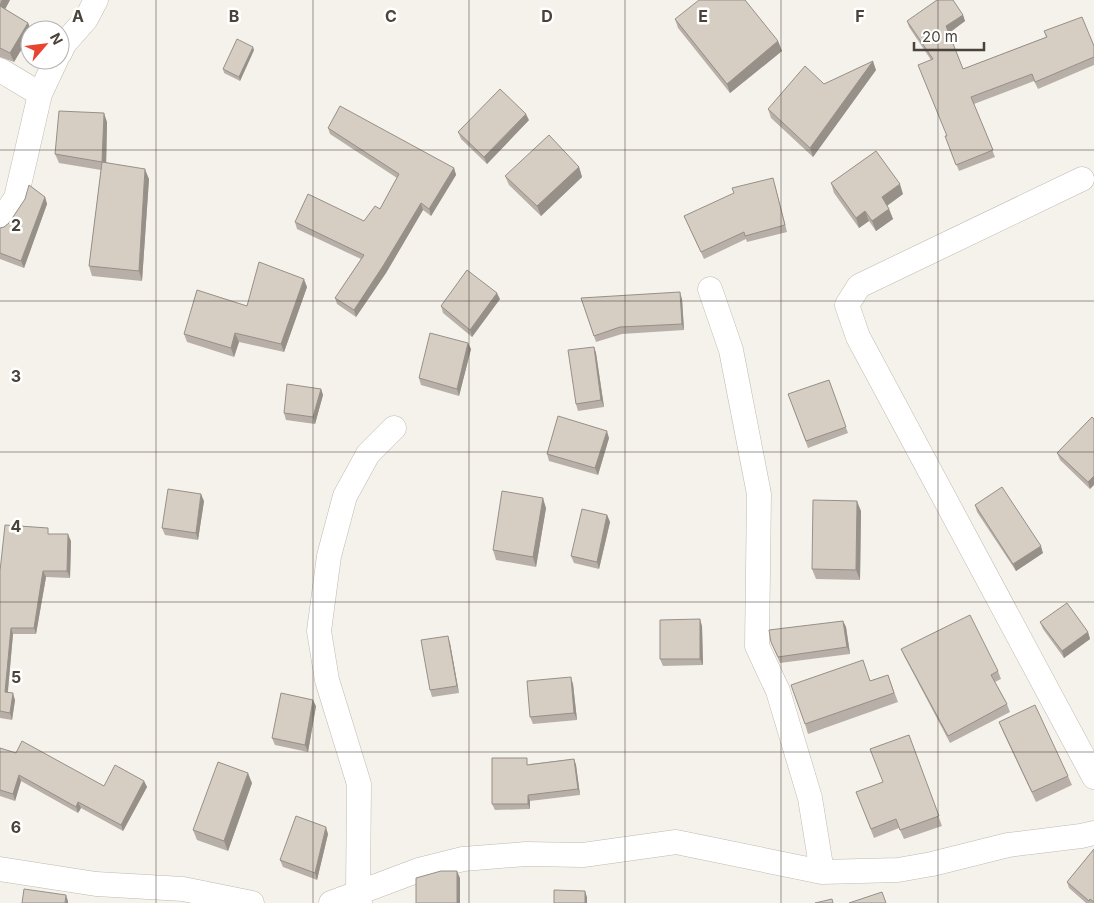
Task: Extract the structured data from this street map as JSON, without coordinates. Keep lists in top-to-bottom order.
{
  "scale_bar": "20 m",
  "north": "top right",
  "grid": {
    "columns": [
      "A",
      "B",
      "C",
      "D",
      "E",
      "F"
    ],
    "rows": [
      "2",
      "3",
      "4",
      "5",
      "6"
    ]
  }
}
